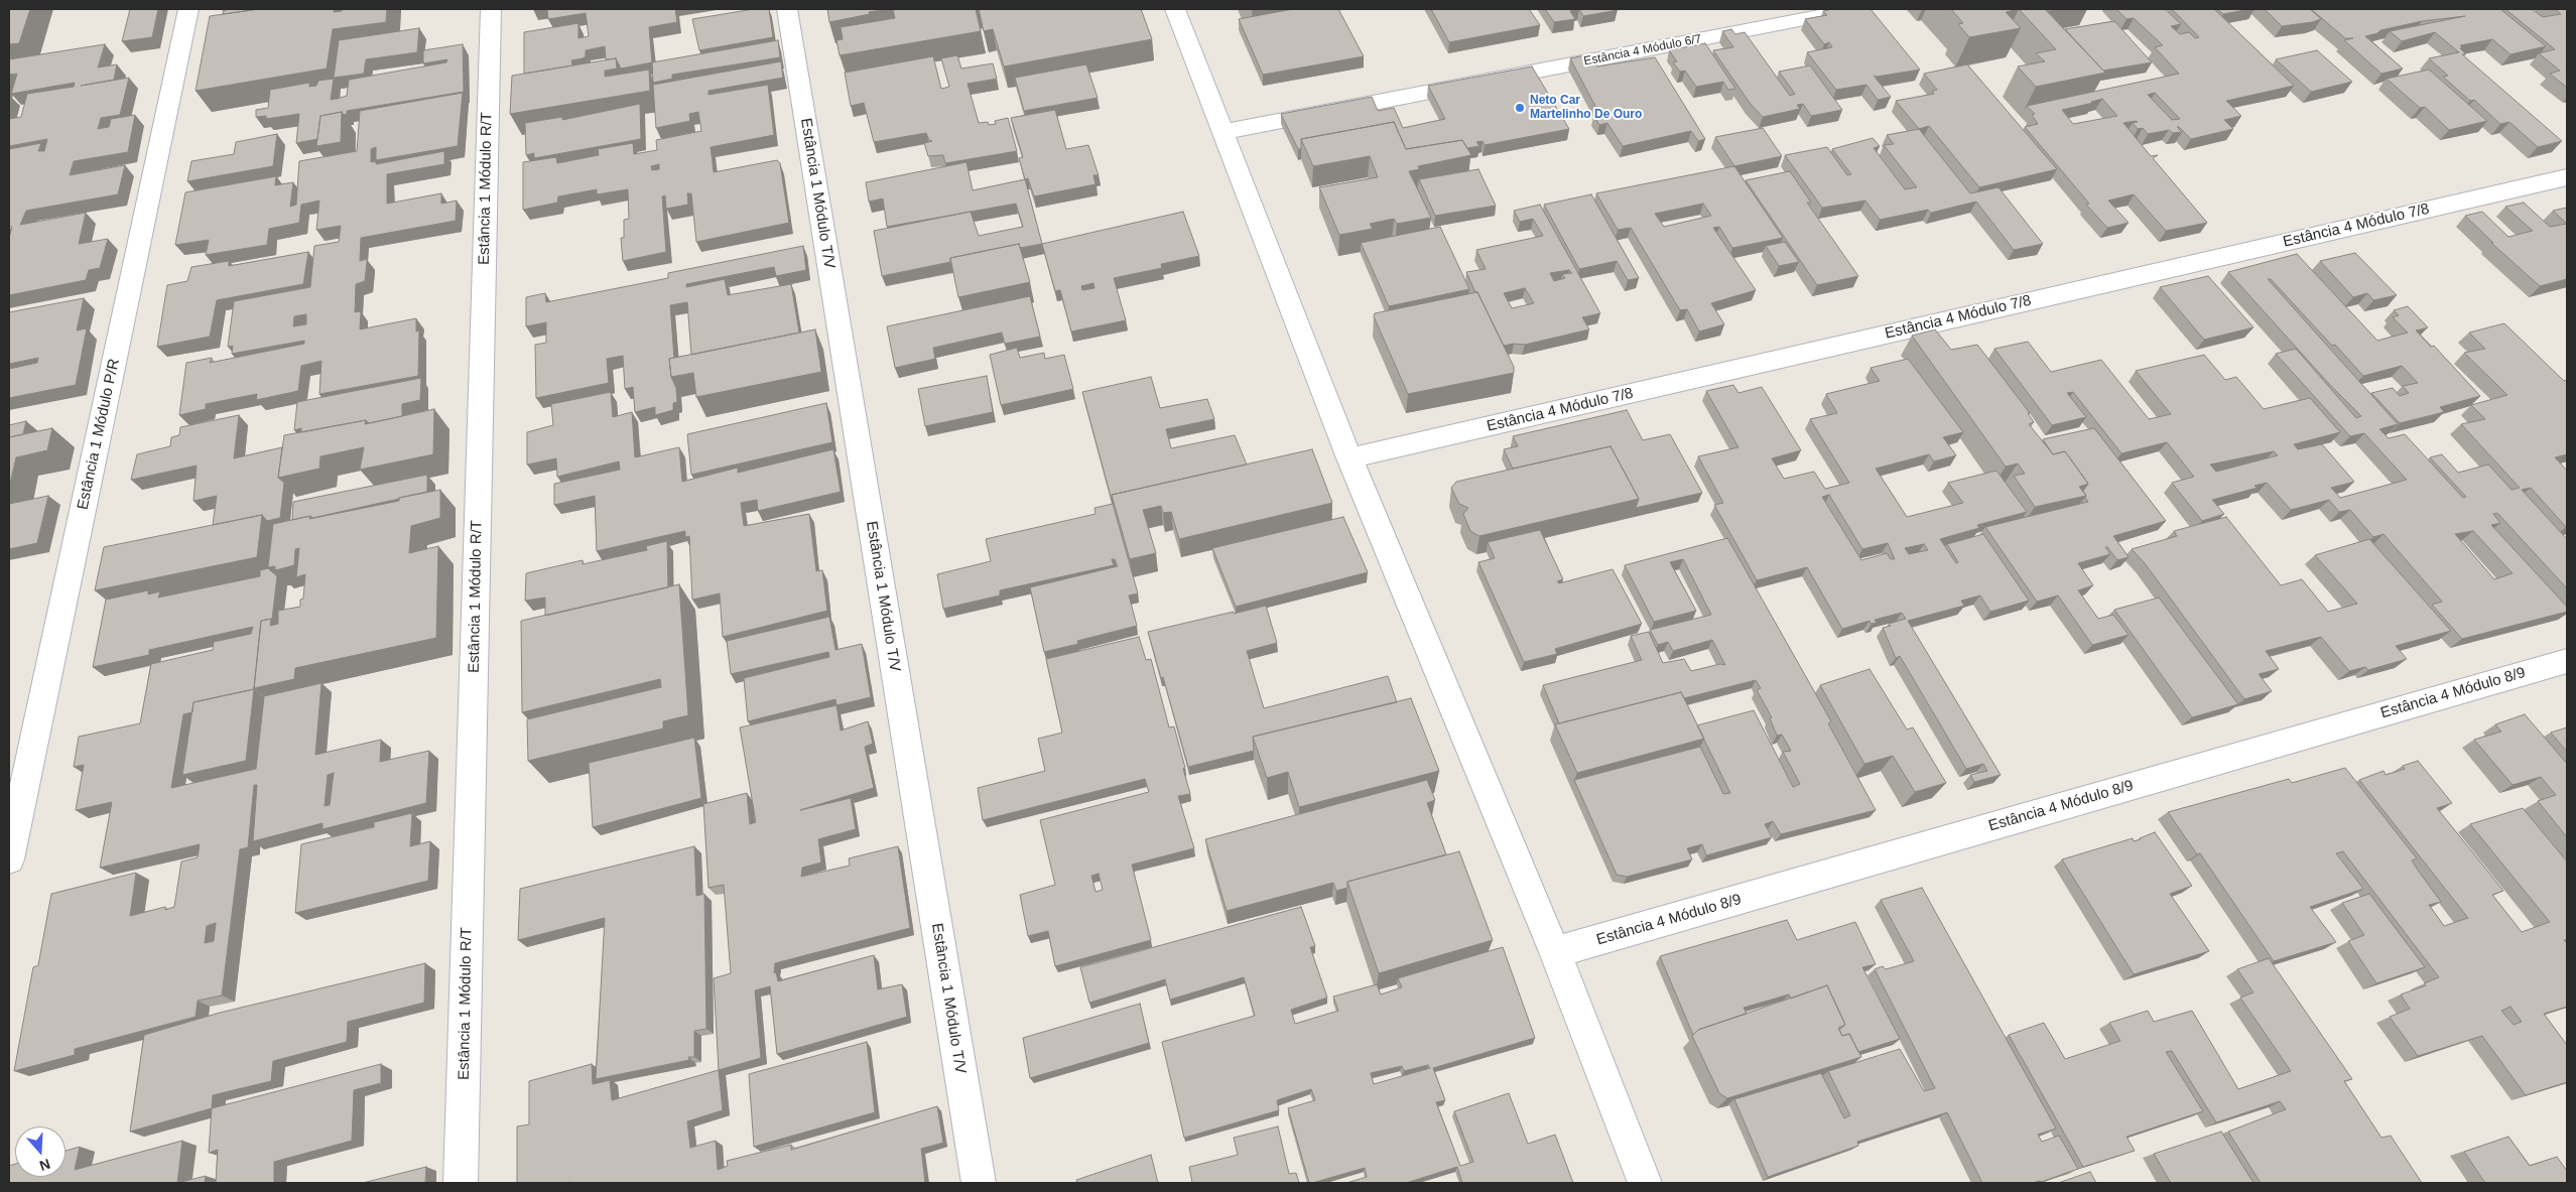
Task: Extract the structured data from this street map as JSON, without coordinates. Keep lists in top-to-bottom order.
{
  "streets": {
    "street": [
      "Estância 4 Módulo 6/7",
      "Estância 1 Módulo R/T",
      "Estância 1 Módulo T/V",
      "Estância 4 Módulo 7/8",
      "Estância 1 Módulo P/R",
      "Estância 4 Módulo 8/9"
    ]
  },
  "places": ["Neto Car Martelinho De Ouro"],
  "north": "bottom"
}
